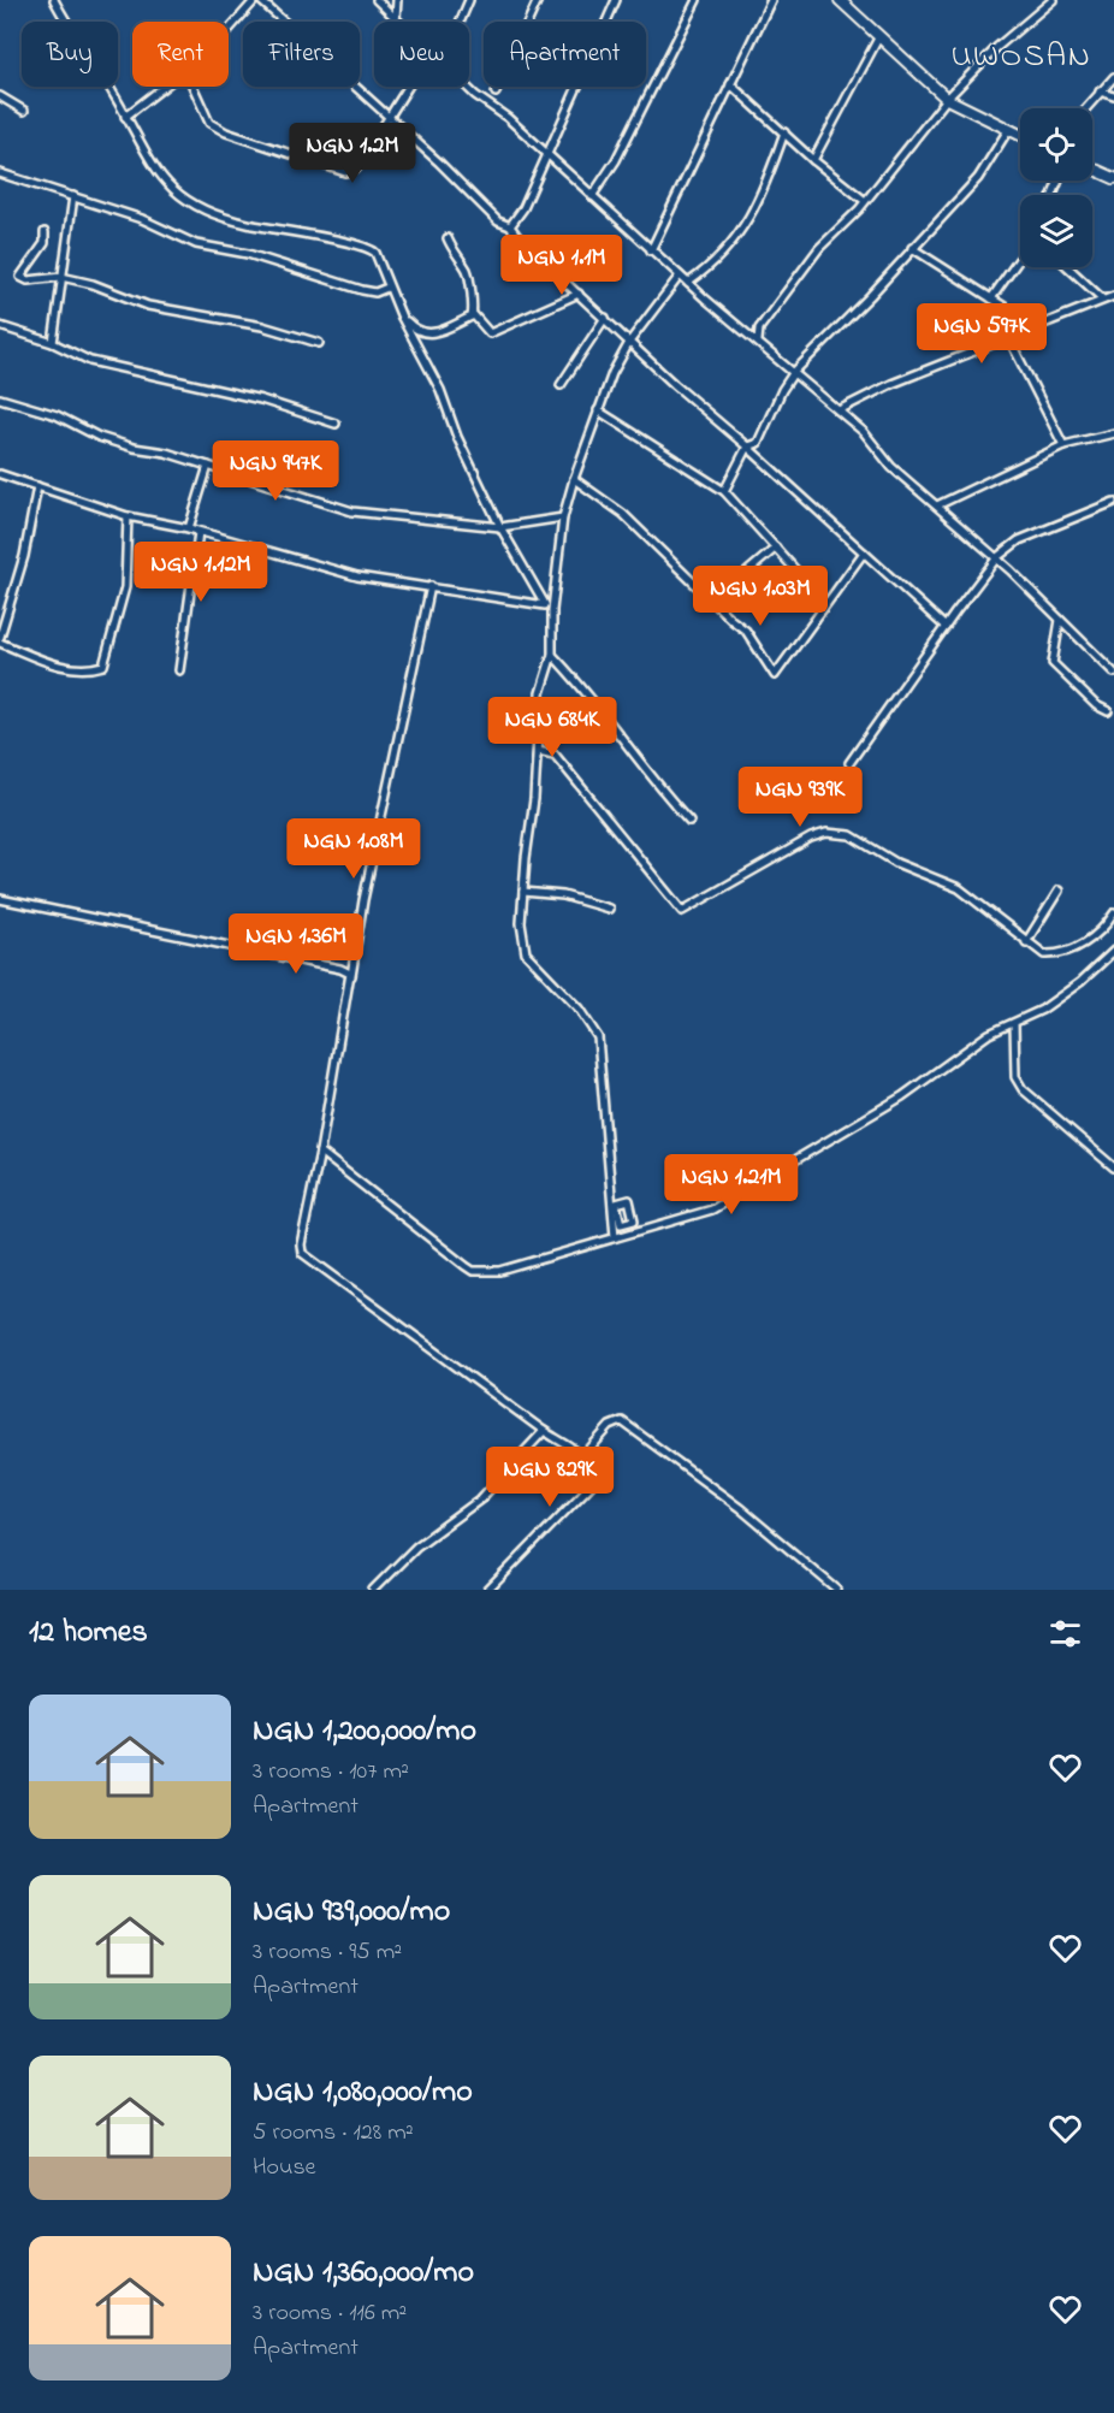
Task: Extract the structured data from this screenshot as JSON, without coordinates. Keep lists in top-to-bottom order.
{
  "districts": ["UWOSAN"],
  "page": {
    "chip": [
      "Buy",
      "Rent",
      "Filters",
      "New",
      "Apartment"
    ],
    "price": [
      "NGN 1.2M",
      "NGN 1.1M",
      "NGN 597K",
      "NGN 947K",
      "NGN 1.12M",
      "NGN 1.03M",
      "NGN 684K",
      "NGN 939K",
      "NGN 1.08M",
      "NGN 1.36M",
      "NGN 1.21M",
      "NGN 829K"
    ],
    "heading": "12 homes",
    "list": [
      {
        "name": "NGN 1,200,000/mo",
        "note": "3 rooms · 107 m² · Apartment"
      },
      {
        "name": "NGN 939,000/mo",
        "note": "3 rooms · 95 m² · Apartment"
      },
      {
        "name": "NGN 1,080,000/mo",
        "note": "5 rooms · 128 m² · House"
      },
      {
        "name": "NGN 1,360,000/mo",
        "note": "3 rooms · 116 m² · Apartment"
      }
    ]
  }
}
